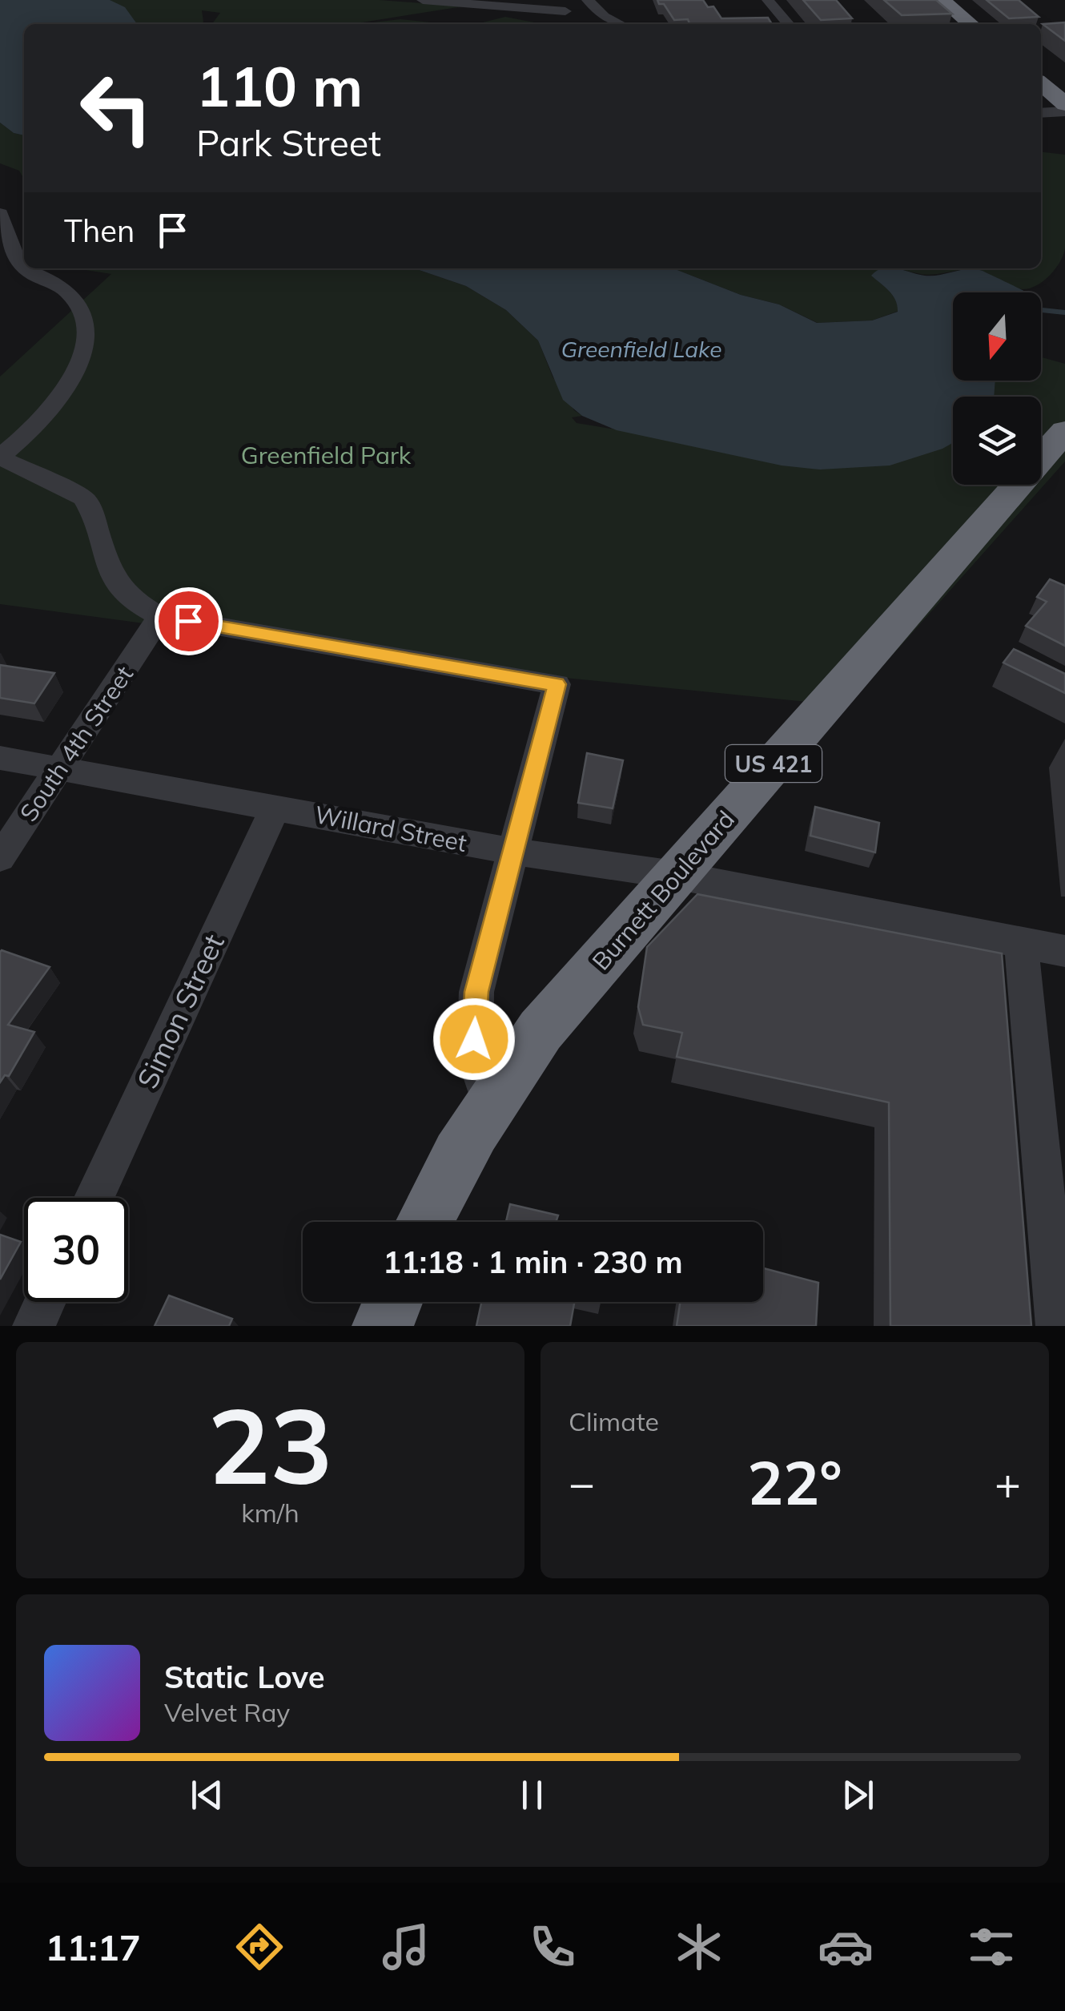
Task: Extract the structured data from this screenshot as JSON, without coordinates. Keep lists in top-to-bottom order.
{
  "streets": {
    "highway": ["US 421", "Burnett Boulevard"],
    "street": ["South 4th Street", "Willard Street", "Simon Street"]
  },
  "crossings": [
    ["South 4th Street", "Willard Street"],
    ["US 421", "Burnett Boulevard"],
    ["Willard Street", "Burnett Boulevard"],
    ["Willard Street", "Simon Street"]
  ],
  "water": ["Greenfield Lake"],
  "parks": ["Greenfield Park"],
  "north": "bottom",
  "page": {
    "turn": ["110 m", "Park Street"],
    "then": "Then",
    "limit": "30",
    "trip": "11:18 · 1 min · 230 m",
    "tile": [
      ["23", "km/h"],
      "Climate"
    ],
    "heat": ["−", "22°", "+"],
    "song": ["Static Love", "Velvet Ray"],
    "tabs": "11:17"
  }
}
